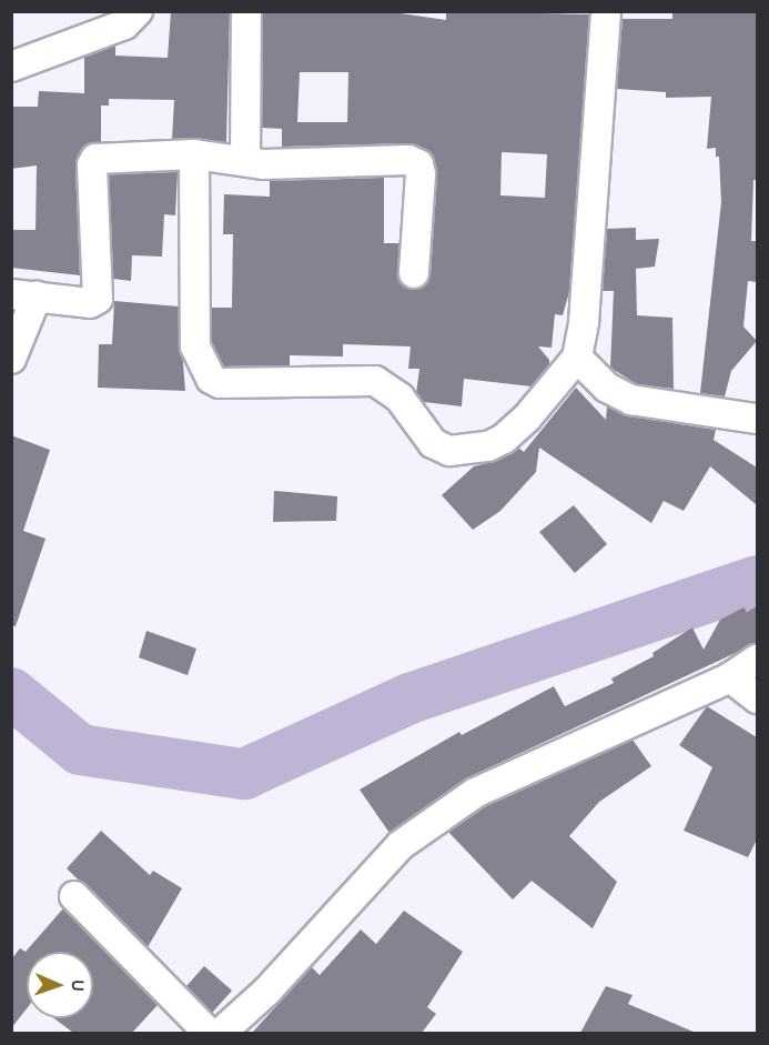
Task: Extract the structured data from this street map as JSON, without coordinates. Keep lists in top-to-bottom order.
{
  "north": "right"
}
